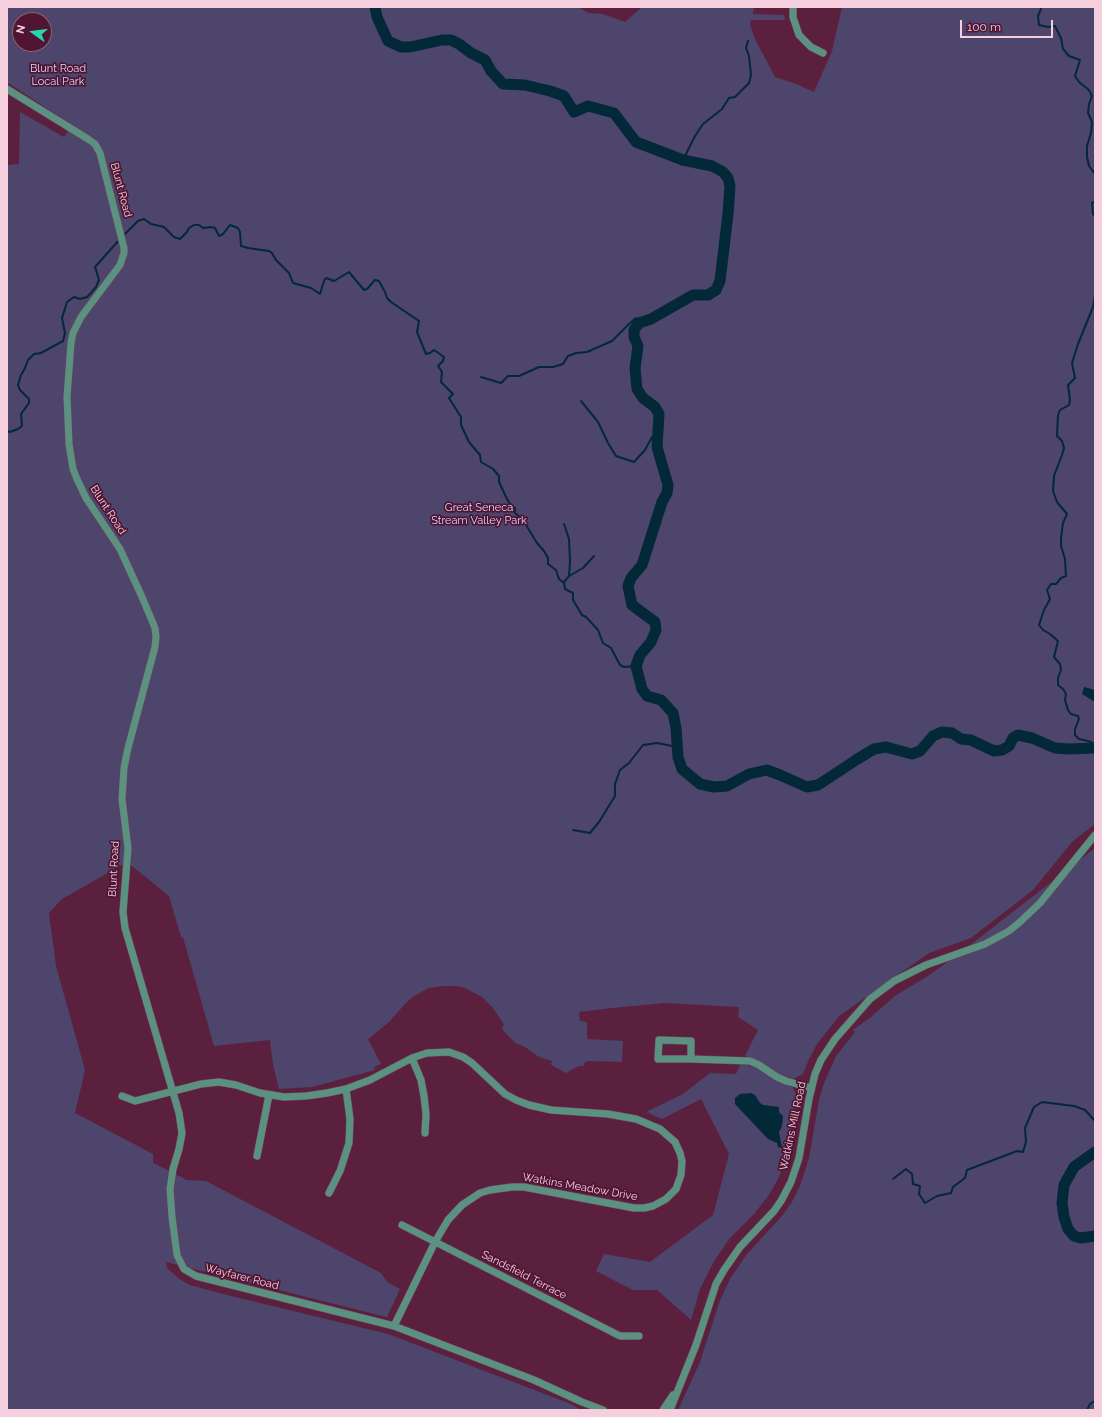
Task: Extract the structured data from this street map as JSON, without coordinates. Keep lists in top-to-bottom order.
{
  "streets": {
    "street": [
      "Blunt Road",
      "Watkins Mill Road",
      "Watkins Meadow Drive",
      "Sandsfield Terrace",
      "Wayfarer Road"
    ]
  },
  "crossings": [
    ["Blunt Road", "Wayfarer Road"],
    ["Watkins Meadow Drive", "Sandsfield Terrace"],
    ["Watkins Meadow Drive", "Wayfarer Road"]
  ],
  "parks": ["Blunt Road Local Park", "Great Seneca Stream Valley Park"],
  "scale_bar": "100 m",
  "north": "left"
}
